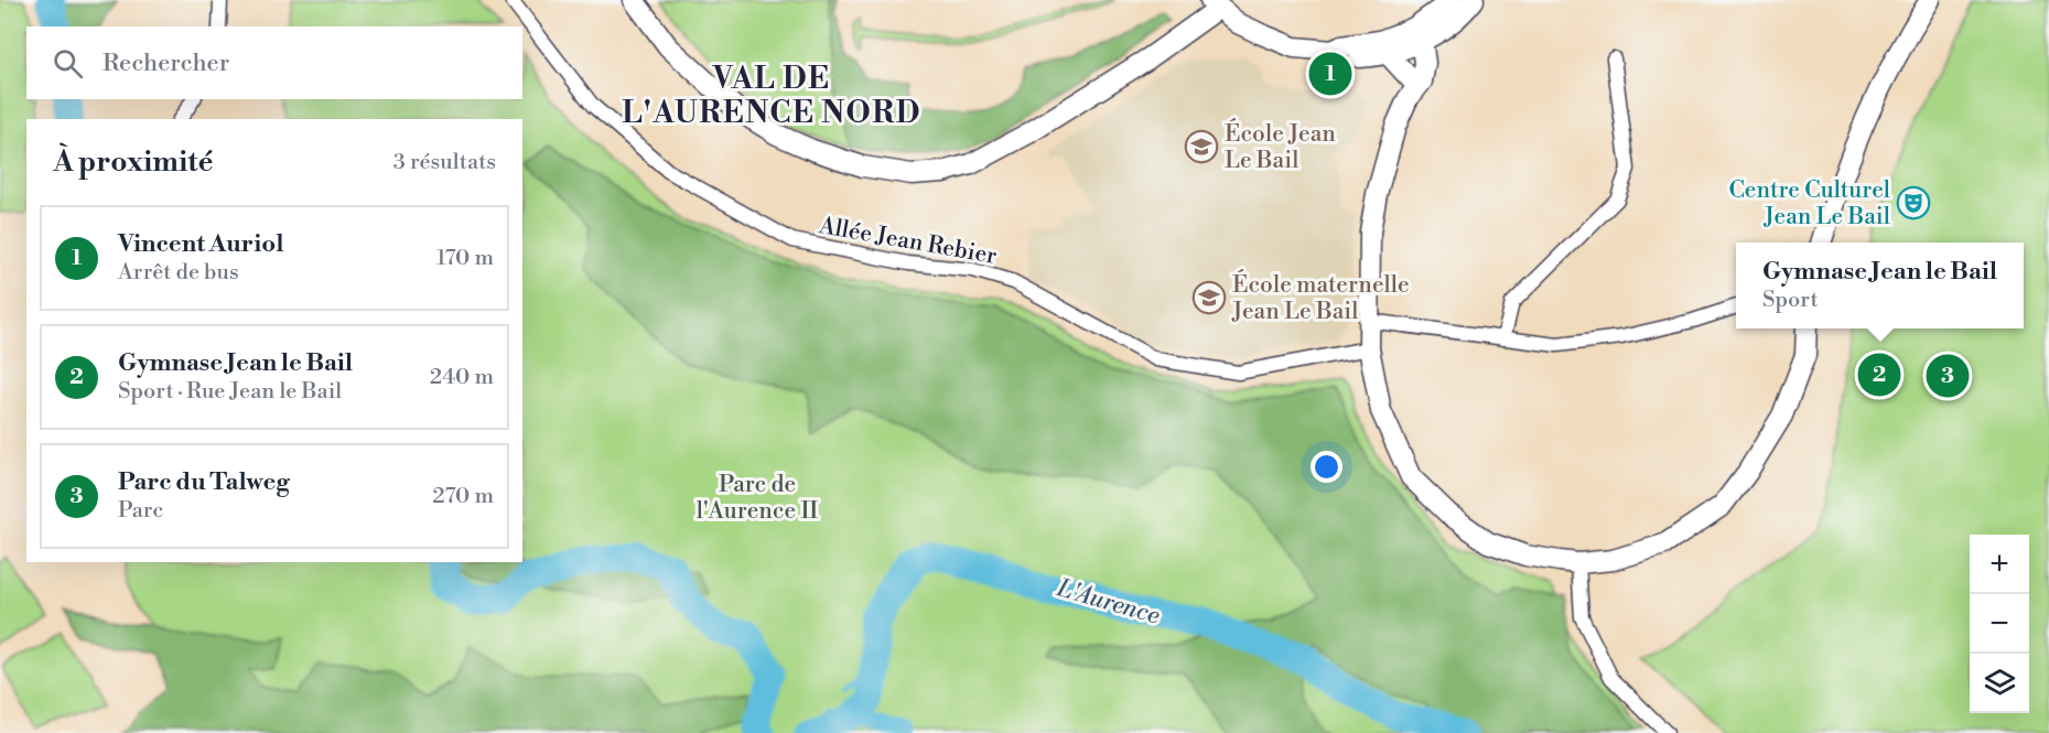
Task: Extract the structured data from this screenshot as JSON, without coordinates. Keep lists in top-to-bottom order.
{
  "streets": {
    "street": ["Allée Jean Rebier"]
  },
  "districts": ["VAL DE L'AURENCE NORD"],
  "water": ["L'Aurence"],
  "parks": ["Parc de l'Aurence II"],
  "places": {
    "school or university": ["École Jean Le Bail", "École maternelle Jean Le Bail"],
    "theatre": ["Centre Culturel Jean Le Bail"]
  },
  "page": {
    "search": "Rechercher",
    "pins": ["1", "2", "3"],
    "heading": ["À proximité", "3 résultats"],
    "list": [
      {
        "mark": "1",
        "name": "Vincent Auriol",
        "note": "Arrêt de bus",
        "value": "170 m"
      },
      {
        "mark": "2",
        "name": "Gymnase Jean le Bail",
        "note": "Sport · Rue Jean le Bail",
        "value": "240 m"
      },
      {
        "mark": "3",
        "name": "Parc du Talweg",
        "note": "Parc",
        "value": "270 m"
      }
    ],
    "popup": ["Gymnase Jean le Bail", "Sport"],
    "map_buttons": ["+", "−"]
  }
}
